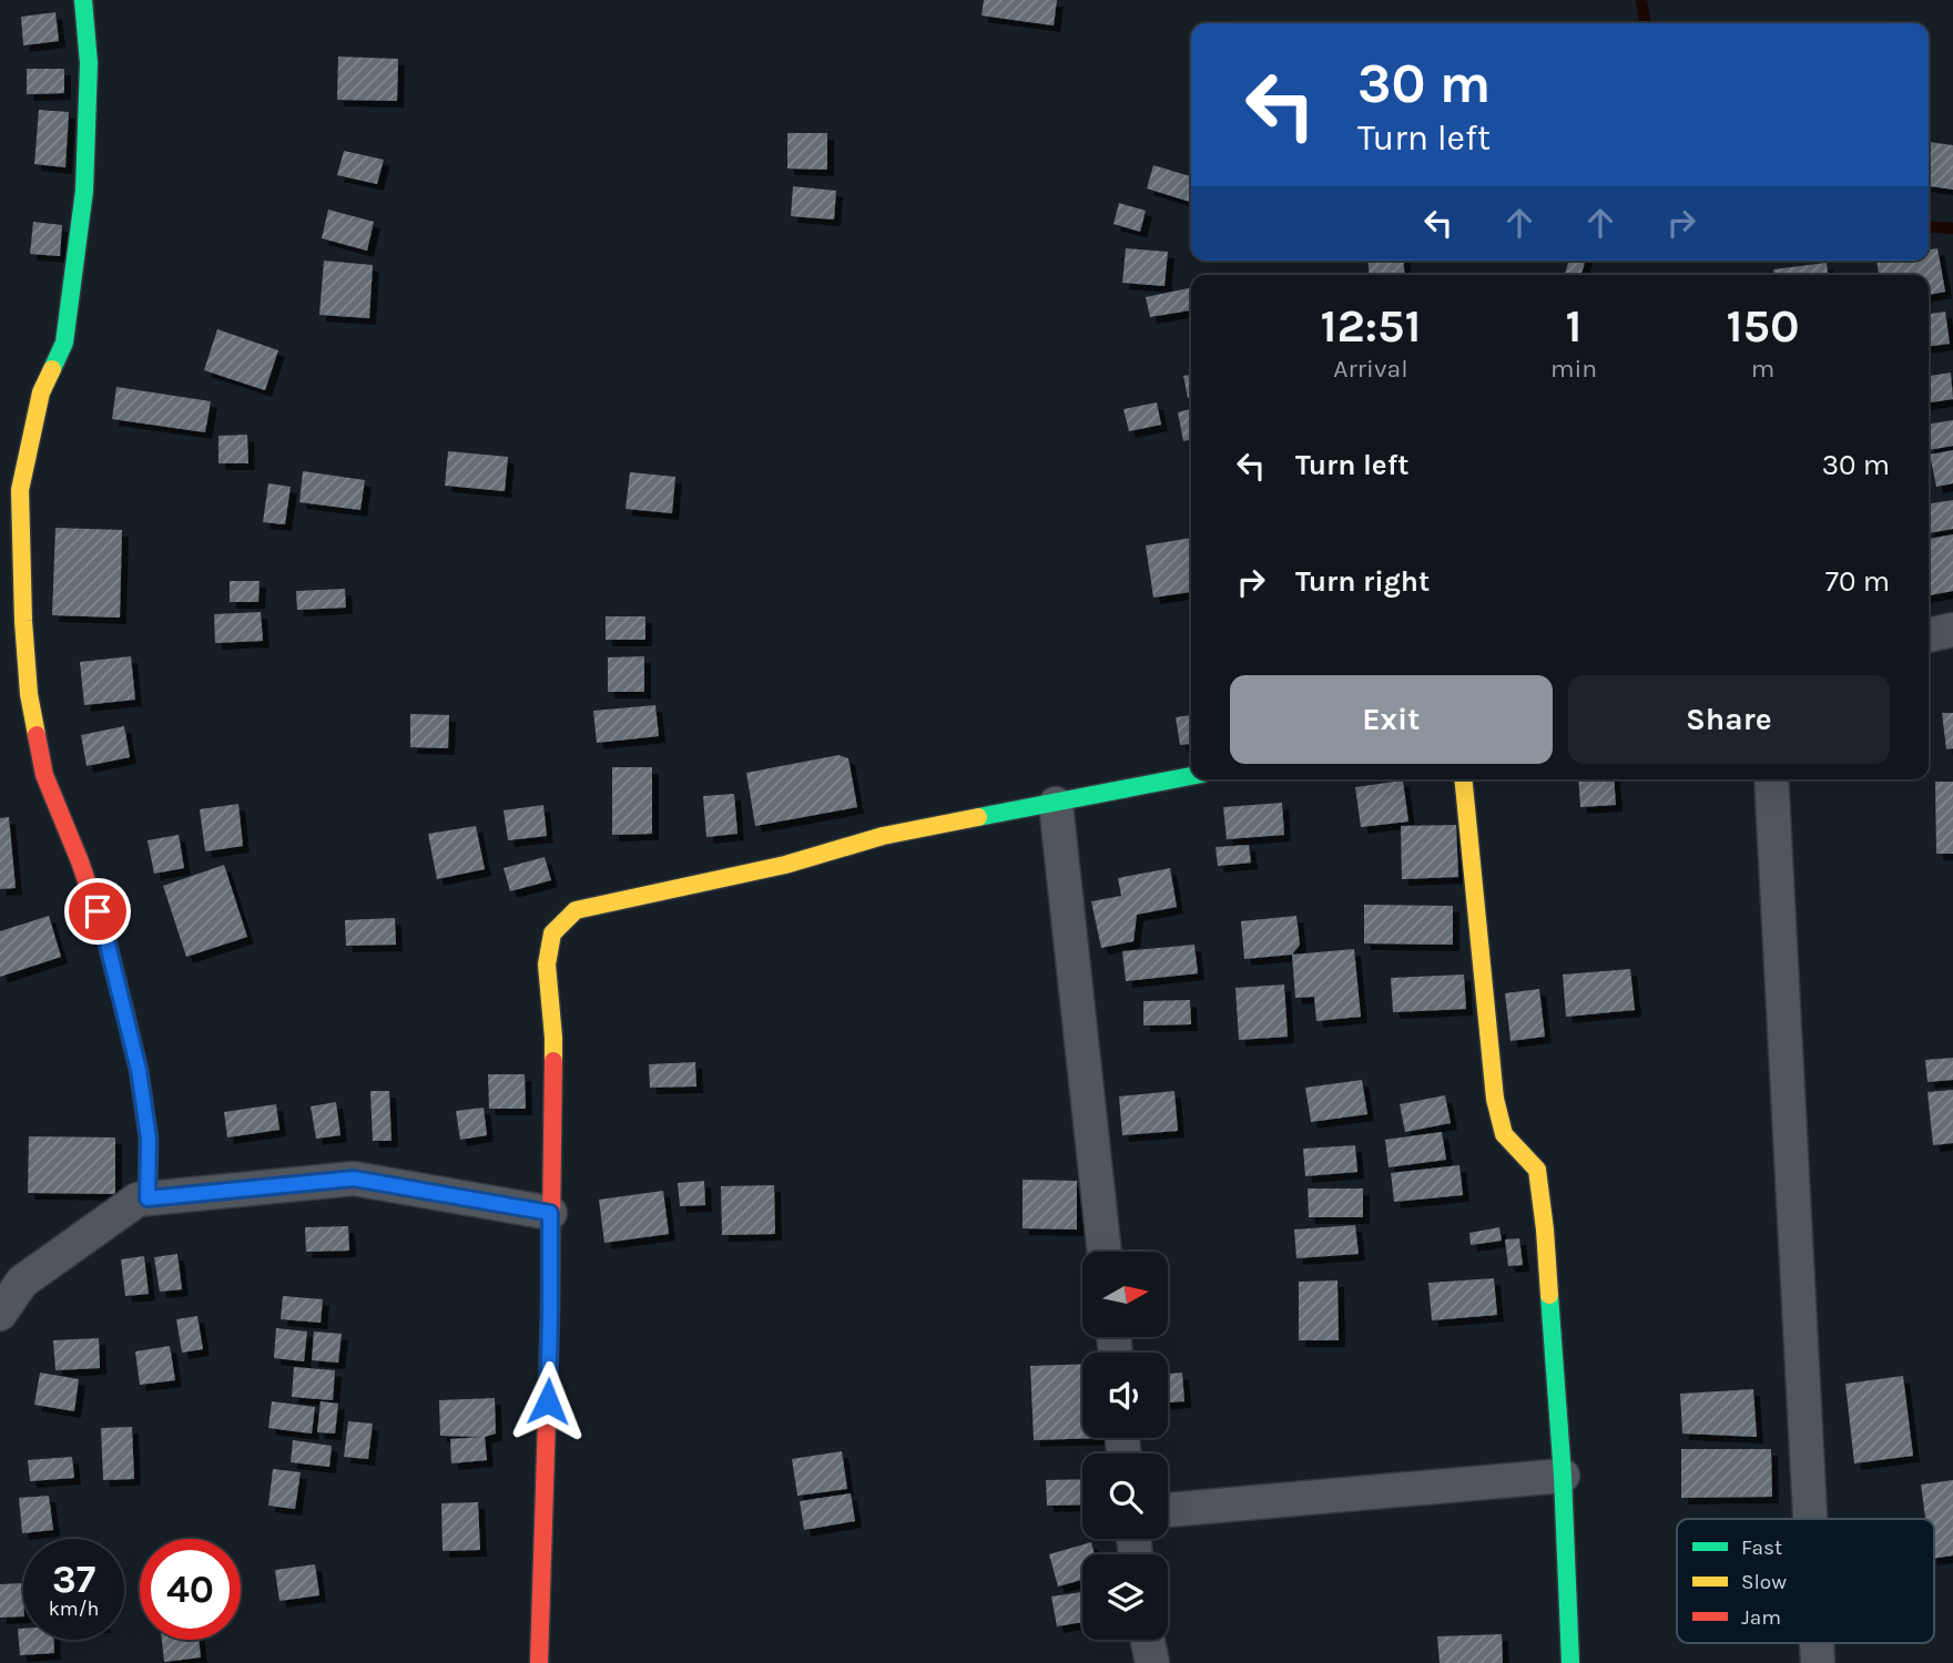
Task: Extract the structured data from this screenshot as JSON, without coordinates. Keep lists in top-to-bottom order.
{
  "legend": ["Fast", "Slow", "Jam"],
  "north": "right",
  "page": {
    "turn": ["30 m", "Turn left"],
    "eta": [
      "12:51",
      "Arrival",
      "1",
      "min",
      "150",
      "m"
    ],
    "list": [
      {
        "name": "Turn left",
        "value": "30 m"
      },
      {
        "name": "Turn right",
        "value": "70 m"
      }
    ],
    "buttons": ["Exit", "Share"],
    "speed": "37 km/h",
    "limit": "40"
  }
}
